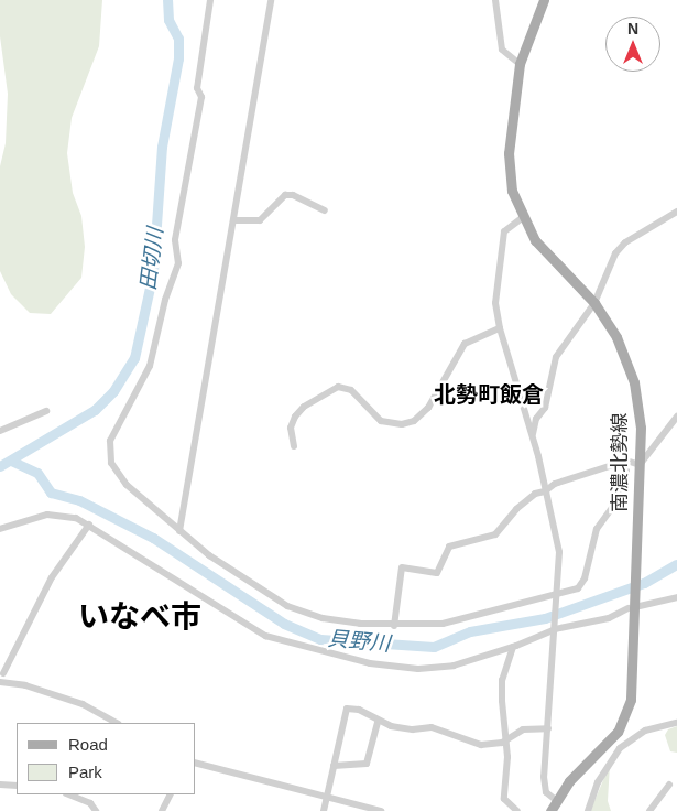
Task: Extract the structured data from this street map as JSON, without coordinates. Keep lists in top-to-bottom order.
{
  "streets": {
    "main road": ["南濃北勢線"]
  },
  "districts": ["北勢町飯倉", "いなべ市"],
  "water": ["田切川", "貝野川"],
  "legend": ["Road", "Park"],
  "north": "top"
}
